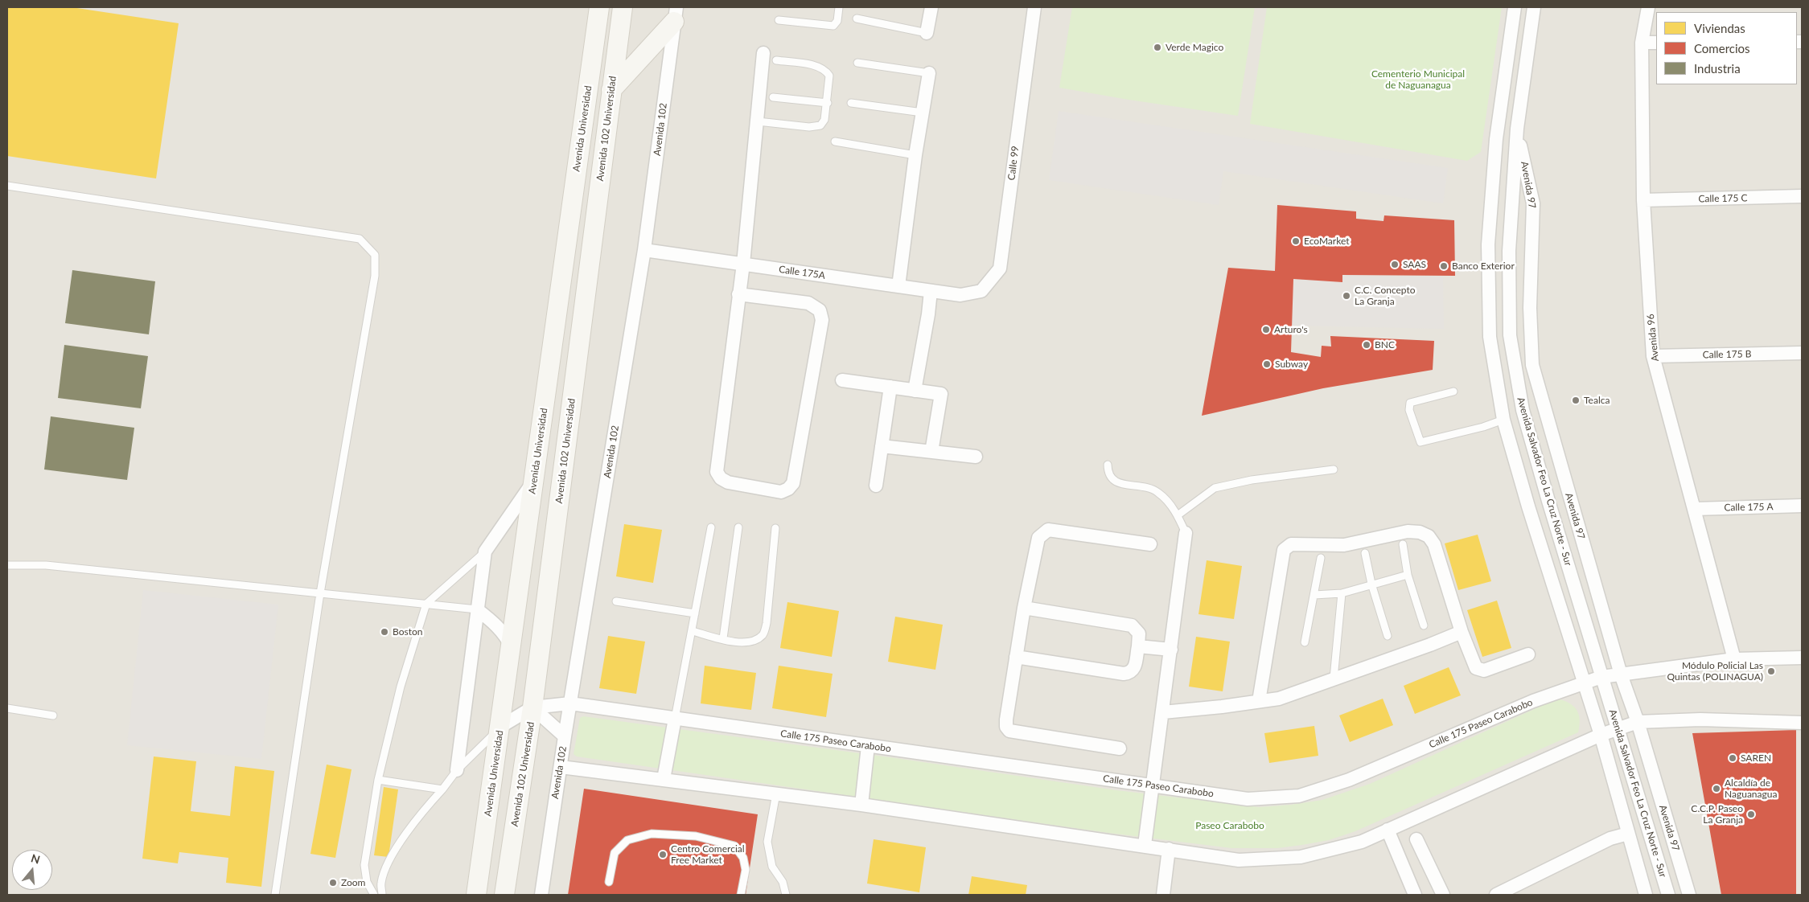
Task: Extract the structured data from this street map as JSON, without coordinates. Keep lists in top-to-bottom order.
{
  "streets": {
    "main road": ["Avenida Universidad", "Avenida 102 Universidad"],
    "street": [
      "Avenida 102",
      "Calle 99",
      "Avenida 97",
      "Calle 175 C",
      "Calle 175A",
      "Avenida 96",
      "Calle 175 B",
      "Avenida Salvador Feo La Cruz Norte - Sur",
      "Calle 175 A",
      "Calle 175 Paseo Carabobo"
    ]
  },
  "crossings": [
    ["Avenida Universidad", "Calle 175 Paseo Carabobo"],
    ["Avenida 102 Universidad", "Calle 175 Paseo Carabobo"],
    ["Avenida 102", "Calle 175A"],
    ["Avenida 102", "Calle 175 Paseo Carabobo"],
    ["Calle 99", "Calle 175A"],
    ["Avenida 97", "Avenida Salvador Feo La Cruz Norte - Sur"],
    ["Avenida 97", "Calle 175 Paseo Carabobo"],
    ["Calle 175 C", "Avenida 96"],
    ["Avenida 96", "Calle 175 B"],
    ["Avenida 96", "Calle 175 A"],
    ["Avenida 96", "Calle 175 Paseo Carabobo"],
    ["Avenida Salvador Feo La Cruz Norte - Sur", "Calle 175 Paseo Carabobo"]
  ],
  "parks": ["Cementerio Municipal de Naguanagua", "Paseo Carabobo"],
  "places": [
    "Verde Magico",
    "EcoMarket",
    "SAAS",
    "Banco Exterior",
    "C.C. Concepto La Granja",
    "Arturo's",
    "BNC",
    "Subway",
    "Tealca",
    "Boston",
    "Módulo Policial Las Quintas (POLINAGUA)",
    "SAREN",
    "Alcaldía de Naguanagua",
    "C.C.P. Paseo La Granja",
    "Centro Comercial Free Market",
    "Zoom"
  ],
  "legend": ["Viviendas", "Comercios", "Industria"],
  "north": "top"
}
